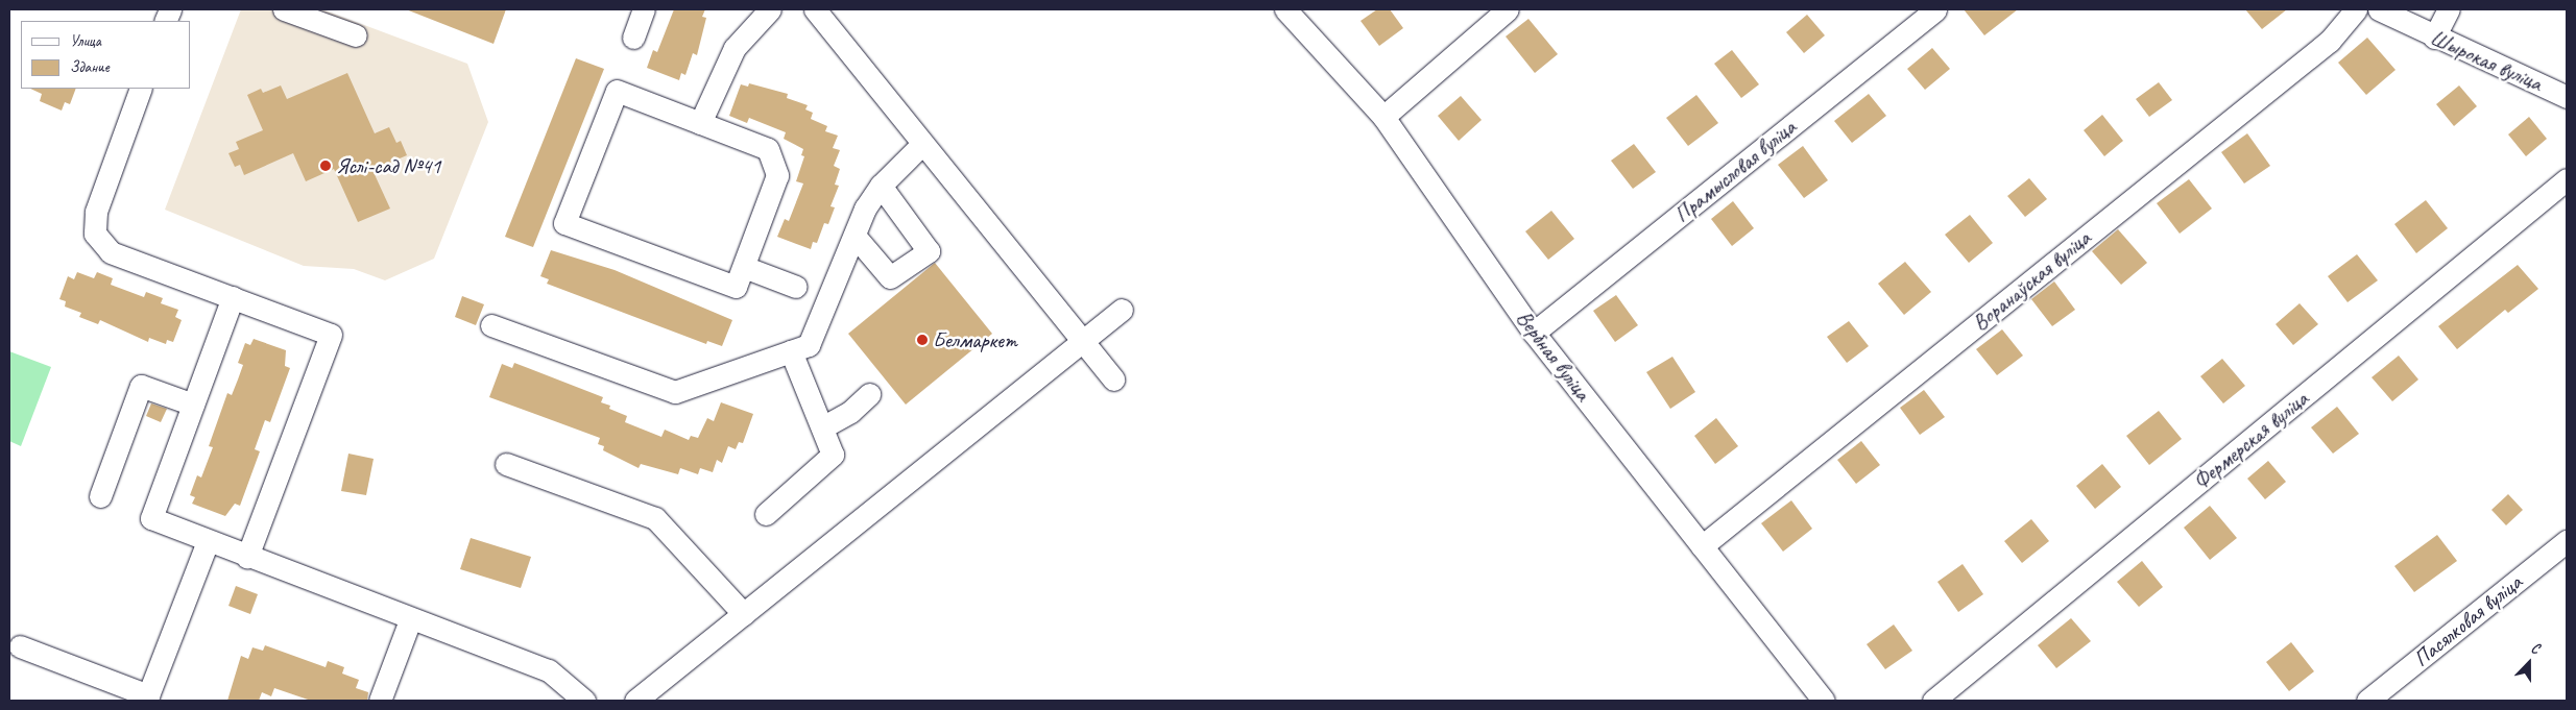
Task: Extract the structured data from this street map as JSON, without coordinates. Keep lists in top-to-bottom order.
{
  "streets": {
    "street": [
      "Шырокая вуліца",
      "Прамысловая вуліца",
      "Воранаўская вуліца",
      "Вербная вуліца",
      "Фермерская вуліца",
      "Пасялковая вуліца"
    ]
  },
  "crossings": [
    ["Прамысловая вуліца", "Вербная вуліца"],
    ["Воранаўская вуліца", "Вербная вуліца"]
  ],
  "places": ["Яслі-сад №41", "Белмаркет"],
  "legend": ["Улица", "Здание"],
  "north": "top"
}
